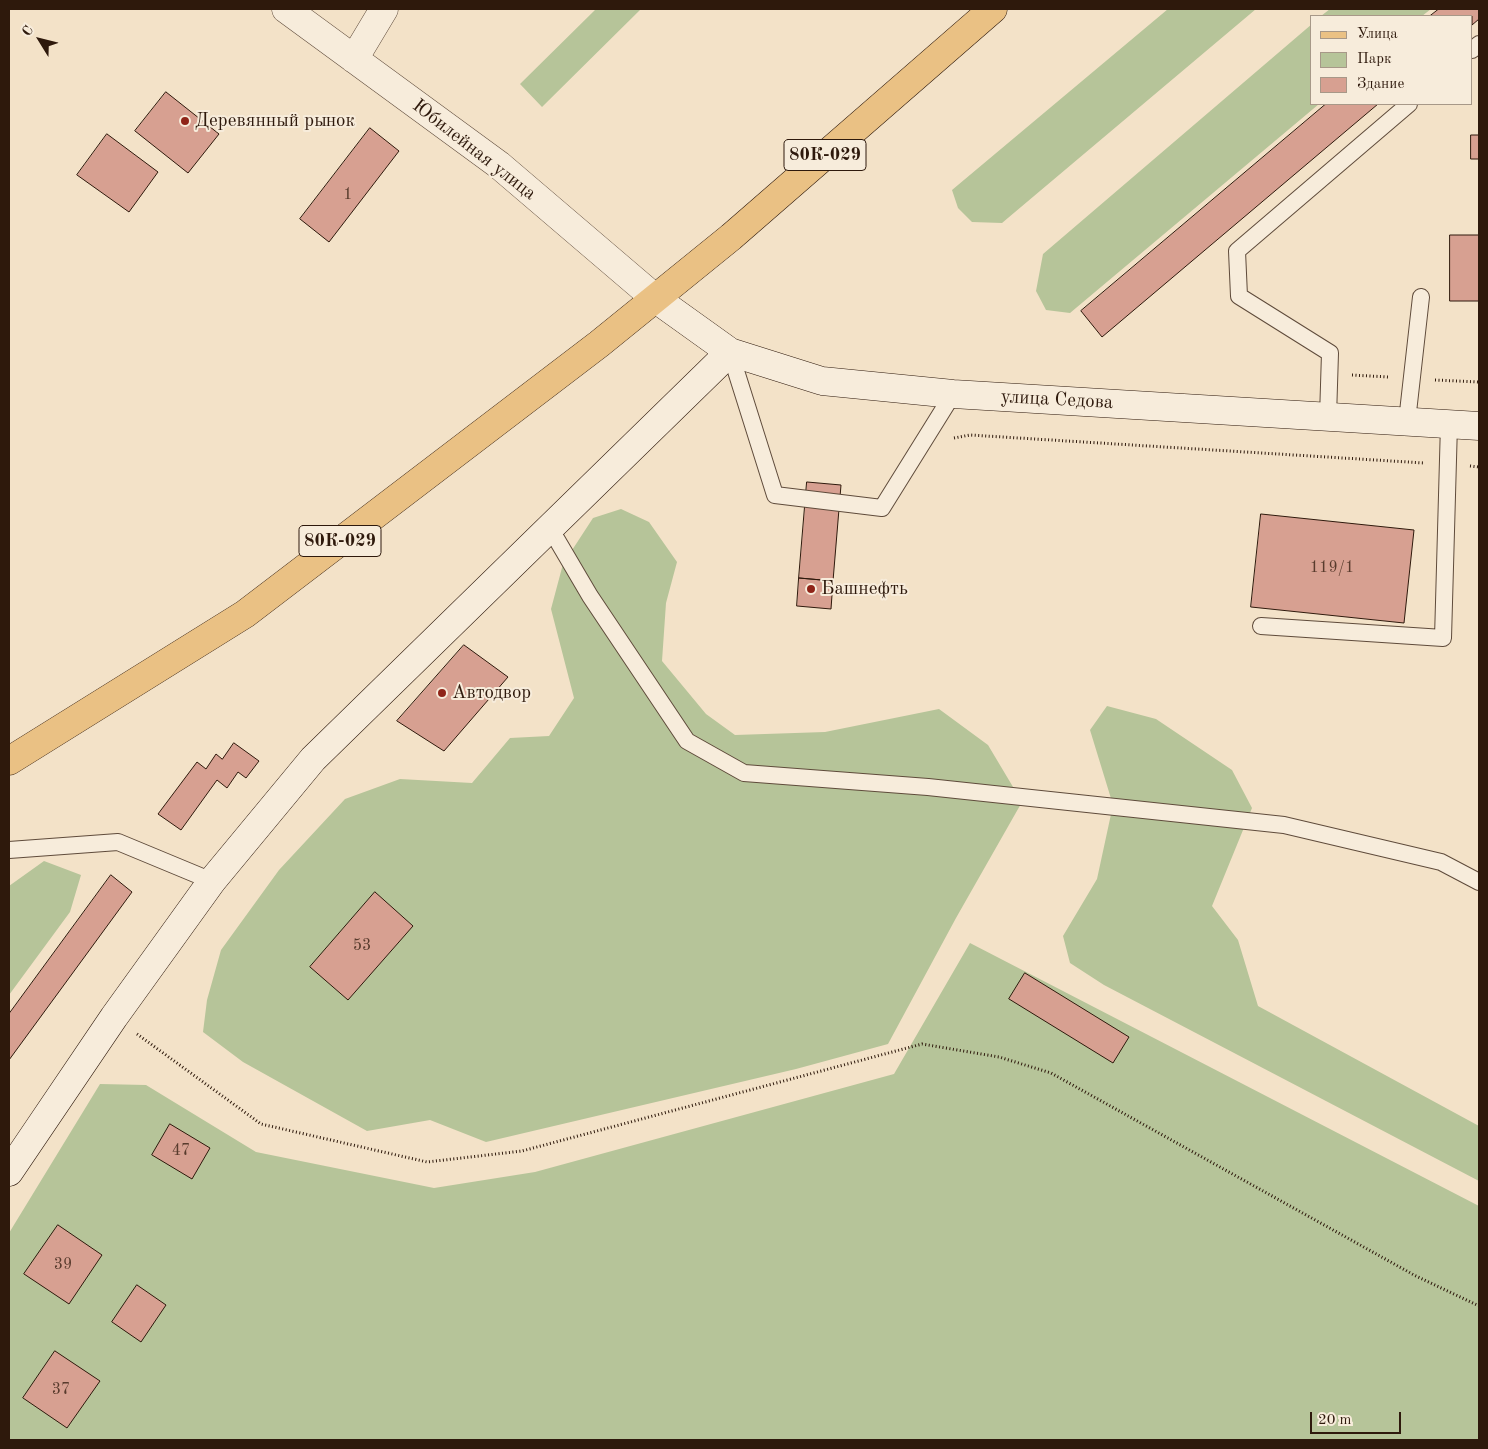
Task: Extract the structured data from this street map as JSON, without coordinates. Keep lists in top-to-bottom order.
{
  "streets": {
    "main road": ["80К-029"],
    "street": ["Юбилейная улица", "улица Седова"]
  },
  "crossings": [
    ["Юбилейная улица", "80К-029"],
    ["Юбилейная улица", "улица Седова"],
    ["80К-029", "улица Седова"]
  ],
  "places": ["Деревянный рынок", "Башнефть", "Автодвор"],
  "house_numbers": [
    "1",
    "119/1",
    "53",
    "47",
    "39",
    "37"
  ],
  "legend": ["Улица", "Парк", "Здание"],
  "scale_bar": "20 m",
  "north": "top left"
}
